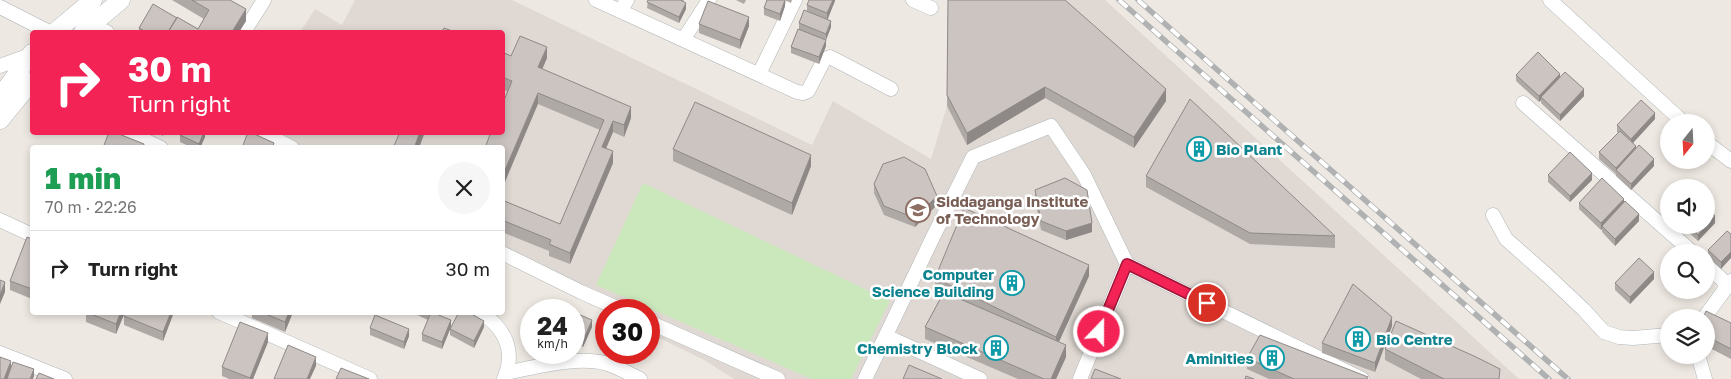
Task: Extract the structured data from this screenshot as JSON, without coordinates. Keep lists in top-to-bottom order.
{
  "places": {
    "building": [
      "Bio Plant",
      "Computer Science Building",
      "Bio Centre",
      "Chemistry Block",
      "Aminities"
    ],
    "school or university": ["Siddaganga Institute of Technology"]
  },
  "north": "bottom",
  "page": {
    "turn": ["30 m", "Turn right"],
    "heading": ["1 min", "70 m · 22:26"],
    "list": [
      {
        "name": "Turn right",
        "value": "30 m"
      }
    ],
    "speed": "24 km/h",
    "limit": "30"
  }
}
